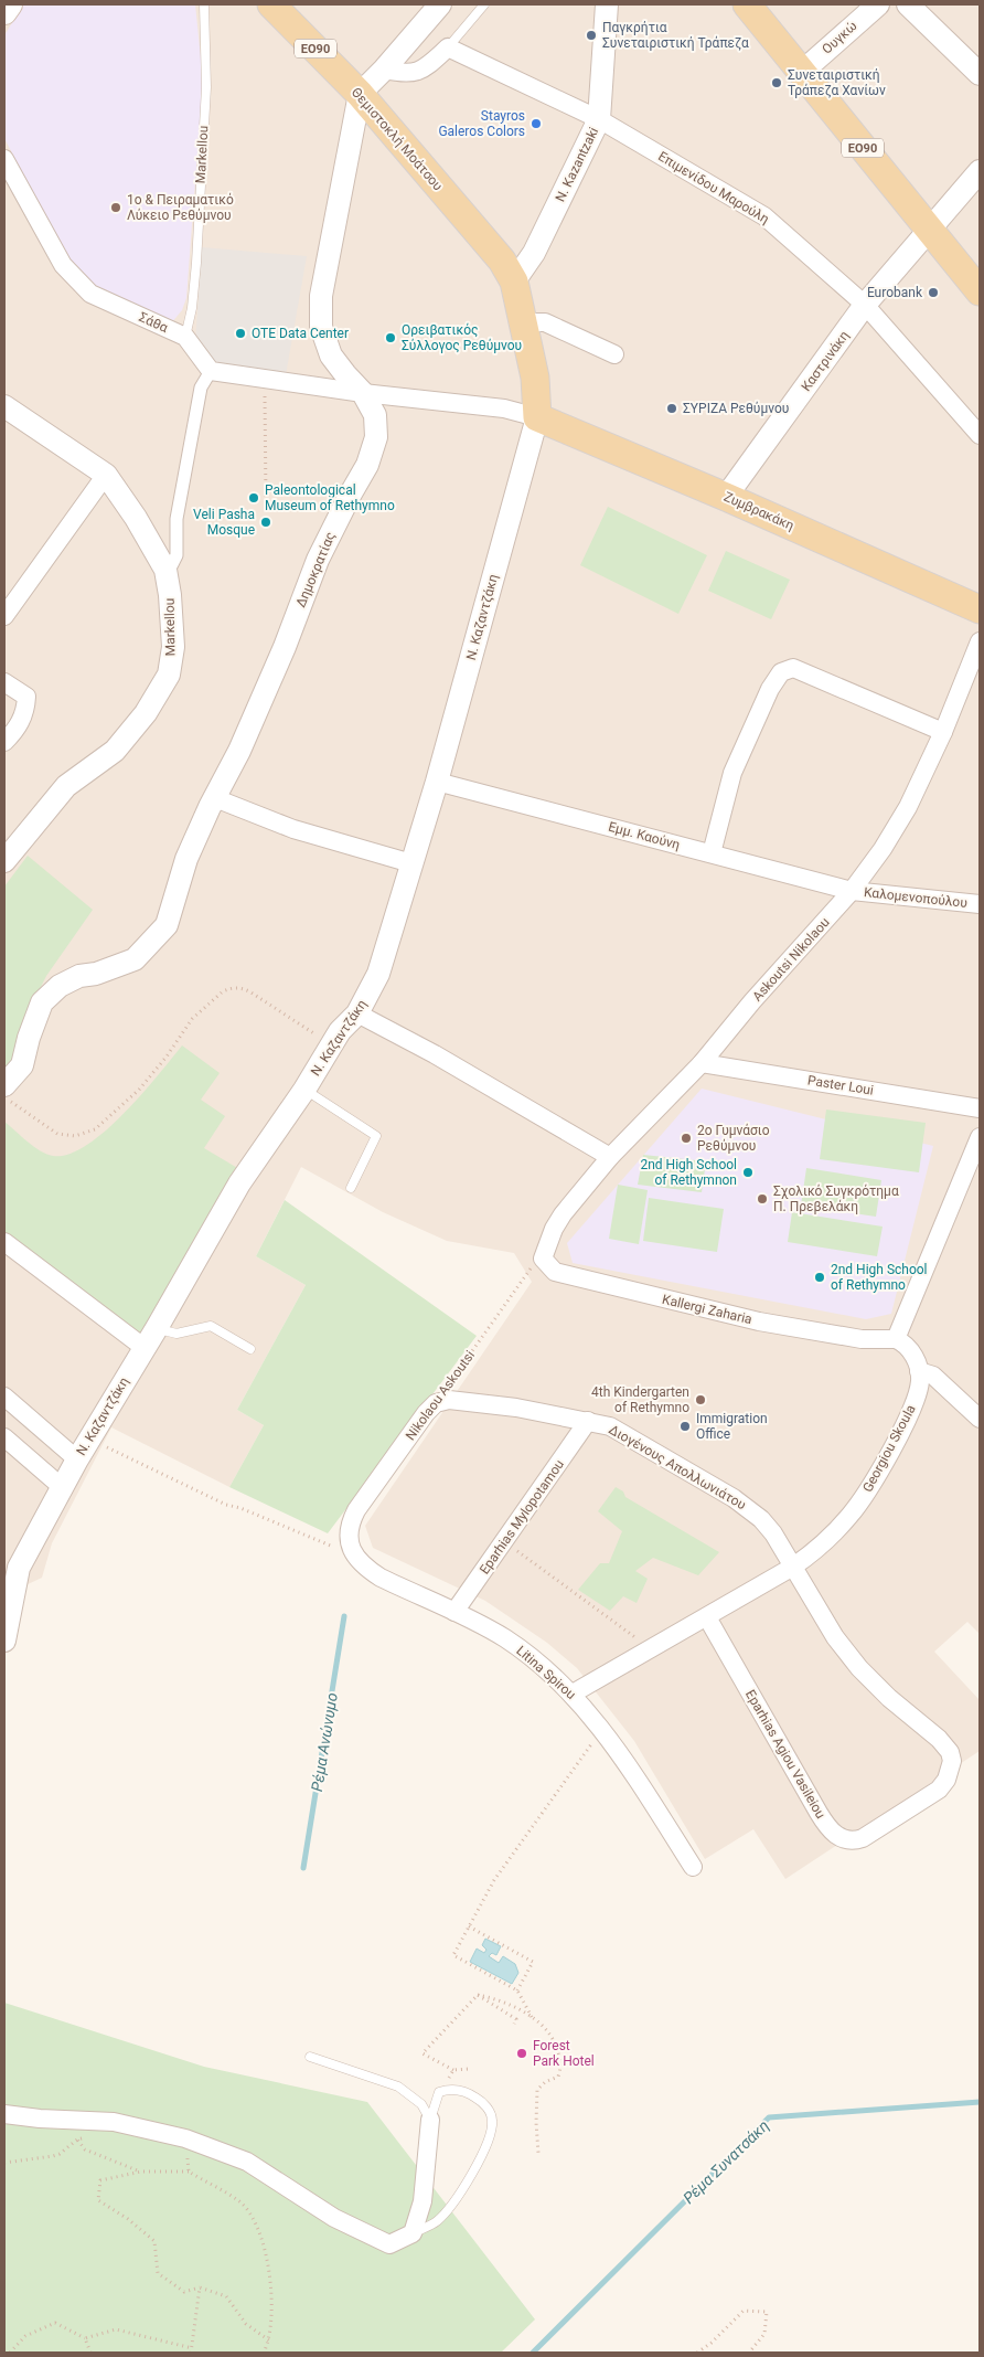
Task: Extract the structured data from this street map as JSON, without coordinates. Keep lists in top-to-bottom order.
{
  "streets": {
    "main road": [
      "ΕΟ90",
      "Θεμιστοκλή Μοάτσου",
      "Ζυμβρακάκη",
      "Ν. Καζαντζάκη"
    ],
    "street": [
      "Ουγκώ",
      "Markellou",
      "N. Kazantzaki",
      "Επιμενίδου Μαρούλη",
      "Σάθα",
      "Καστρινάκη",
      "Δημοκρατίας",
      "Εμμ. Καούνη",
      "Καλομενοπούλου",
      "Askoutsi Nikolaou",
      "Paster Loui",
      "Kallergi Zaharia",
      "Nikolaou Askoutsi",
      "Georgiou Skoula",
      "Διογένους Απολλωνιάτου",
      "Eparhias Mylopotamou",
      "Litina Spirou",
      "Eparhias Agiou Vasileiou"
    ]
  },
  "crossings": [
    ["Ουγκώ", "ΕΟ90"],
    ["ΕΟ90", "Καστρινάκη"],
    ["Θεμιστοκλή Μοάτσου", "N. Kazantzaki"],
    ["Θεμιστοκλή Μοάτσου", "Δημοκρατίας"],
    ["Θεμιστοκλή Μοάτσου", "Ν. Καζαντζάκη"],
    ["Markellou", "Σάθα"],
    ["N. Kazantzaki", "Επιμενίδου Μαρούλη"],
    ["N. Kazantzaki", "Ν. Καζαντζάκη"],
    ["Επιμενίδου Μαρούλη", "Καστρινάκη"],
    ["Καστρινάκη", "Ζυμβρακάκη"],
    ["Ζυμβρακάκη", "Ν. Καζαντζάκη"],
    ["Ν. Καζαντζάκη", "Εμμ. Καούνη"],
    ["Εμμ. Καούνη", "Καλομενοπούλου"],
    ["Εμμ. Καούνη", "Askoutsi Nikolaou"],
    ["Καλομενοπούλου", "Askoutsi Nikolaou"],
    ["Askoutsi Nikolaou", "Paster Loui"],
    ["Askoutsi Nikolaou", "Kallergi Zaharia"],
    ["Askoutsi Nikolaou", "Nikolaou Askoutsi"],
    ["Kallergi Zaharia", "Nikolaou Askoutsi"],
    ["Nikolaou Askoutsi", "Διογένους Απολλωνιάτου"],
    ["Nikolaou Askoutsi", "Litina Spirou"],
    ["Georgiou Skoula", "Διογένους Απολλωνιάτου"],
    ["Georgiou Skoula", "Litina Spirou"],
    ["Georgiou Skoula", "Eparhias Agiou Vasileiou"],
    ["Διογένους Απολλωνιάτου", "Eparhias Mylopotamou"],
    ["Διογένους Απολλωνιάτου", "Eparhias Agiou Vasileiou"],
    ["Eparhias Mylopotamou", "Litina Spirou"]
  ],
  "water": ["Ρέμα Ανώνυμο", "Ρέμα Συνατσάκη"],
  "places": [
    "Παγκρήτια Συνεταιριστική Τράπεζα",
    "Συνεταιριστική Τράπεζα Χανίων",
    "Stayros Galeros Colors",
    "1ο & Πειραματικό Λύκειο Ρεθύμνου",
    "Eurobank",
    "OTE Data Center",
    "Ορειβατικός Σύλλογος Ρεθύμνου",
    "ΣΥΡΙΖΑ Ρεθύμνου",
    "Paleontological Museum of Rethymno",
    "Veli Pasha Mosque",
    "2ο Γυμνάσιο Ρεθύμνου",
    "2nd High School of Rethymnon",
    "Σχολικό Συγκρότημα Π. Πρεβελάκη",
    "2nd High School of Rethymno",
    "4th Kindergarten of Rethymno",
    "Immigration Office",
    "Forest Park Hotel"
  ]
}
